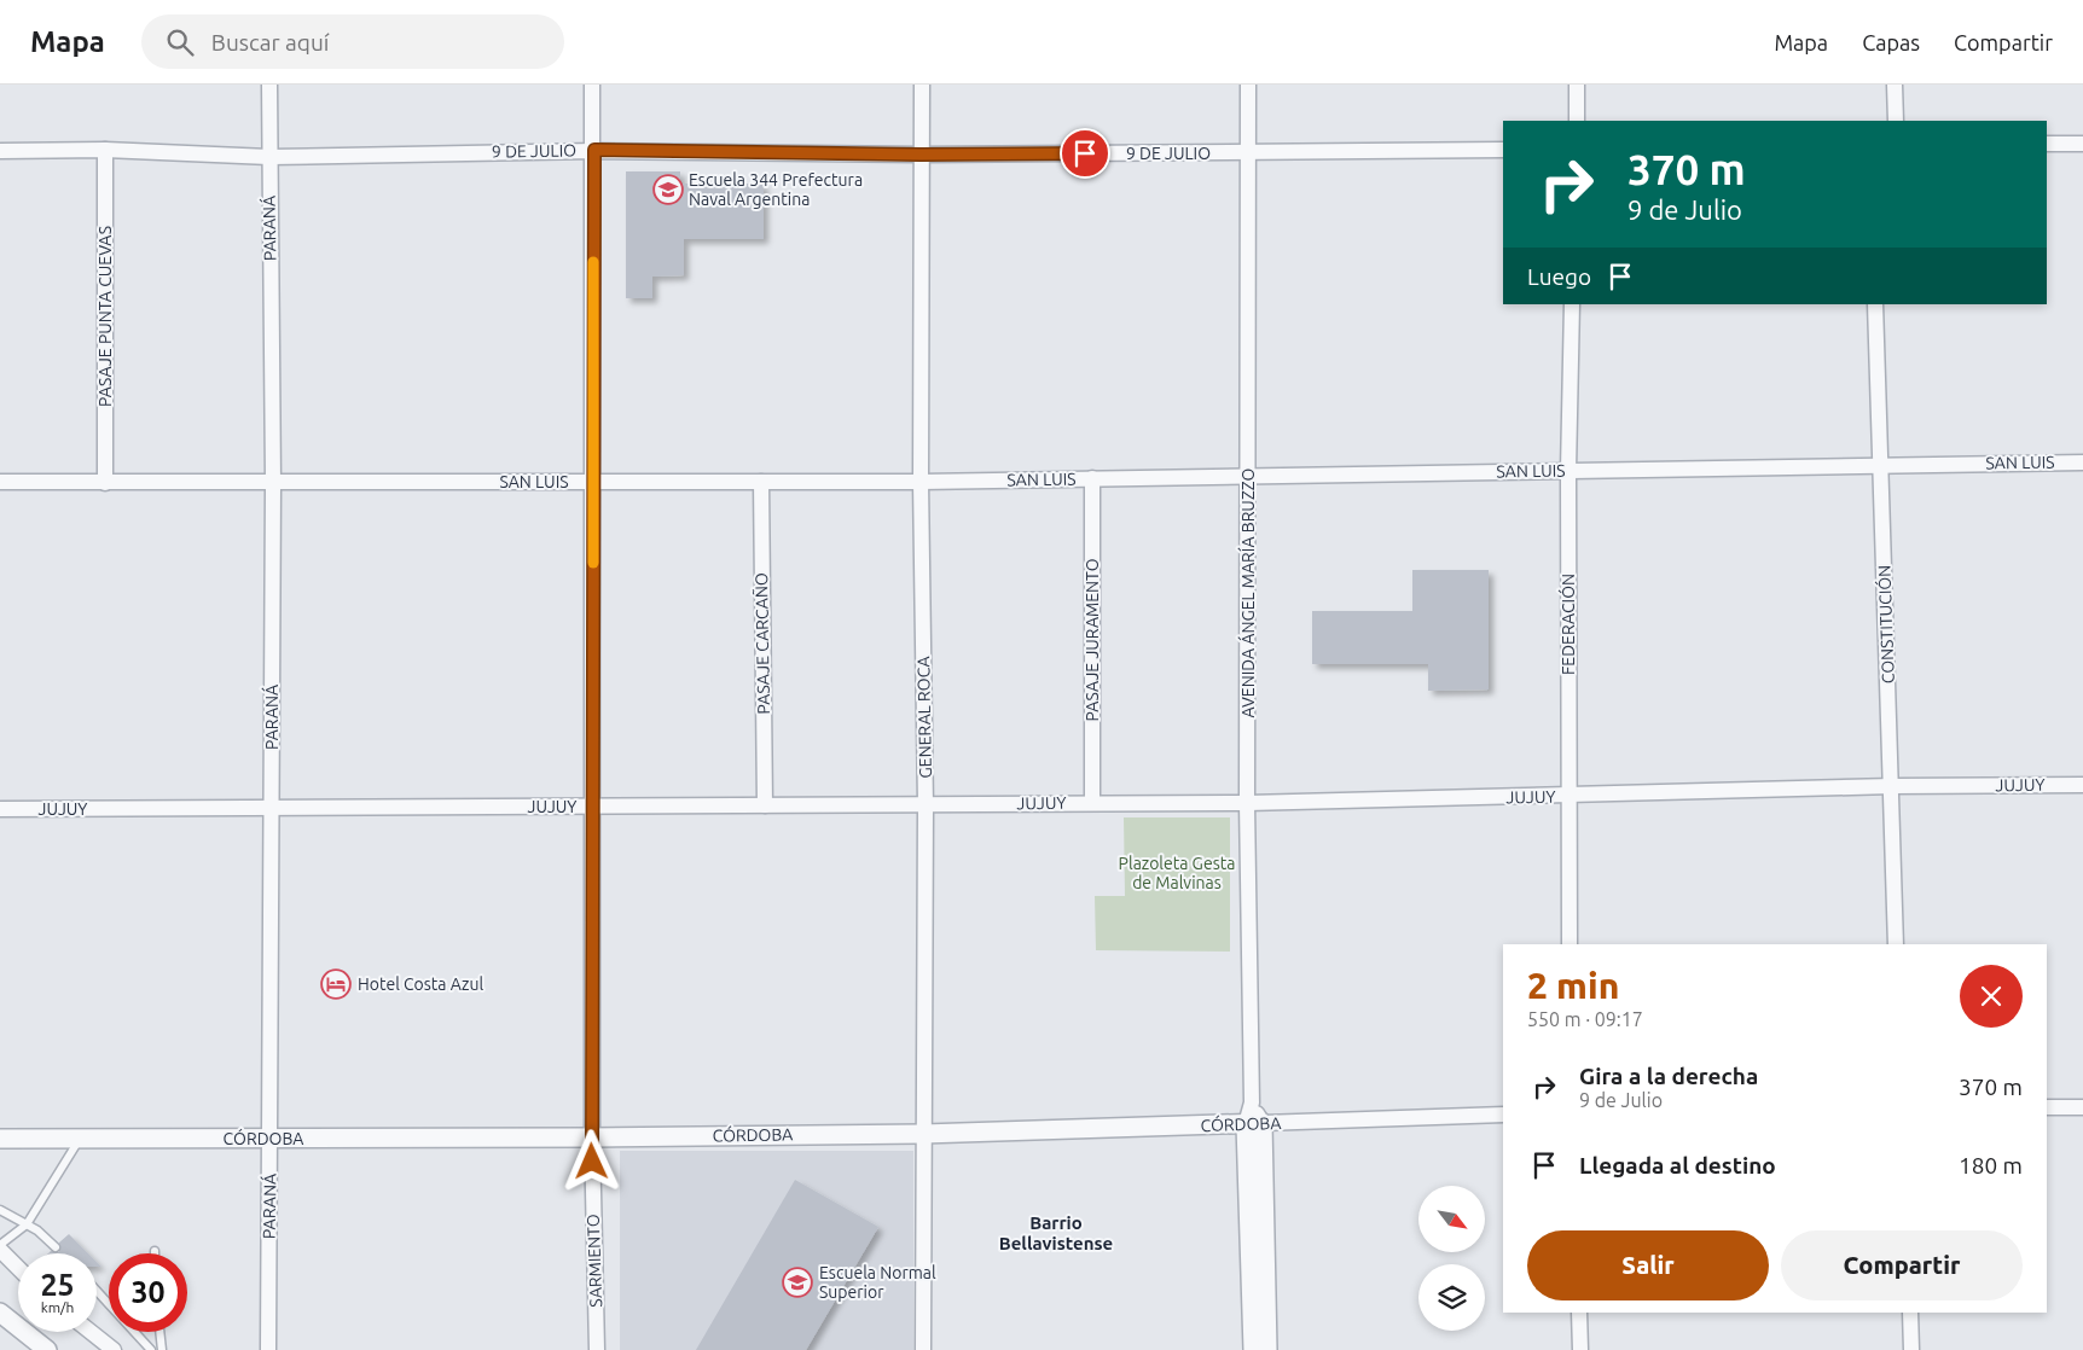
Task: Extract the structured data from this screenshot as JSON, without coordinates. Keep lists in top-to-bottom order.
{
  "streets": {
    "street": [
      "9 DE JULIO",
      "PARANÁ",
      "PASAJE PUNTA CUEVAS",
      "SAN LUIS",
      "AVENIDA ÁNGEL MARÍA BRUZZO",
      "FEDERACIÓN",
      "CONSTITUCIÓN",
      "PASAJE JURAMENTO",
      "PASAJE CARCAÑO",
      "GENERAL ROCA",
      "JUJUY",
      "CÓRDOBA",
      "SARMIENTO"
    ]
  },
  "crossings": [
    ["9 DE JULIO", "PARANÁ"],
    ["9 DE JULIO", "PASAJE PUNTA CUEVAS"],
    ["9 DE JULIO", "AVENIDA ÁNGEL MARÍA BRUZZO"],
    ["9 DE JULIO", "GENERAL ROCA"],
    ["9 DE JULIO", "SARMIENTO"],
    ["PARANÁ", "SAN LUIS"],
    ["PARANÁ", "JUJUY"],
    ["PARANÁ", "CÓRDOBA"],
    ["PASAJE PUNTA CUEVAS", "SAN LUIS"],
    ["SAN LUIS", "AVENIDA ÁNGEL MARÍA BRUZZO"],
    ["SAN LUIS", "FEDERACIÓN"],
    ["SAN LUIS", "CONSTITUCIÓN"],
    ["SAN LUIS", "PASAJE JURAMENTO"],
    ["SAN LUIS", "PASAJE CARCAÑO"],
    ["SAN LUIS", "GENERAL ROCA"],
    ["SAN LUIS", "SARMIENTO"],
    ["AVENIDA ÁNGEL MARÍA BRUZZO", "JUJUY"],
    ["AVENIDA ÁNGEL MARÍA BRUZZO", "CÓRDOBA"],
    ["FEDERACIÓN", "JUJUY"],
    ["CONSTITUCIÓN", "JUJUY"],
    ["PASAJE JURAMENTO", "JUJUY"],
    ["PASAJE CARCAÑO", "JUJUY"],
    ["GENERAL ROCA", "JUJUY"],
    ["GENERAL ROCA", "CÓRDOBA"],
    ["JUJUY", "SARMIENTO"],
    ["CÓRDOBA", "SARMIENTO"]
  ],
  "districts": ["Barrio Bellavistense"],
  "parks": ["Plazoleta Gesta de Malvinas"],
  "places": {
    "school or university": ["Escuela 344 Prefectura Naval Argentina", "Escuela Normal Superior"],
    "hotel": ["Hotel Costa Azul"]
  },
  "north": "bottom right",
  "page": {
    "header": "Mapa",
    "search": "Buscar aquí",
    "nav": ["Mapa", "Capas", "Compartir"],
    "turn": ["370 m", "9 de Julio"],
    "then": "Luego",
    "heading": ["2 min", "550 m · 09:17"],
    "list": [
      {
        "name": "Gira a la derecha",
        "note": "9 de Julio",
        "value": "370 m"
      },
      {
        "name": "Llegada al destino",
        "value": "180 m"
      }
    ],
    "buttons": ["Salir", "Compartir"],
    "speed": "25 km/h",
    "limit": "30"
  }
}
